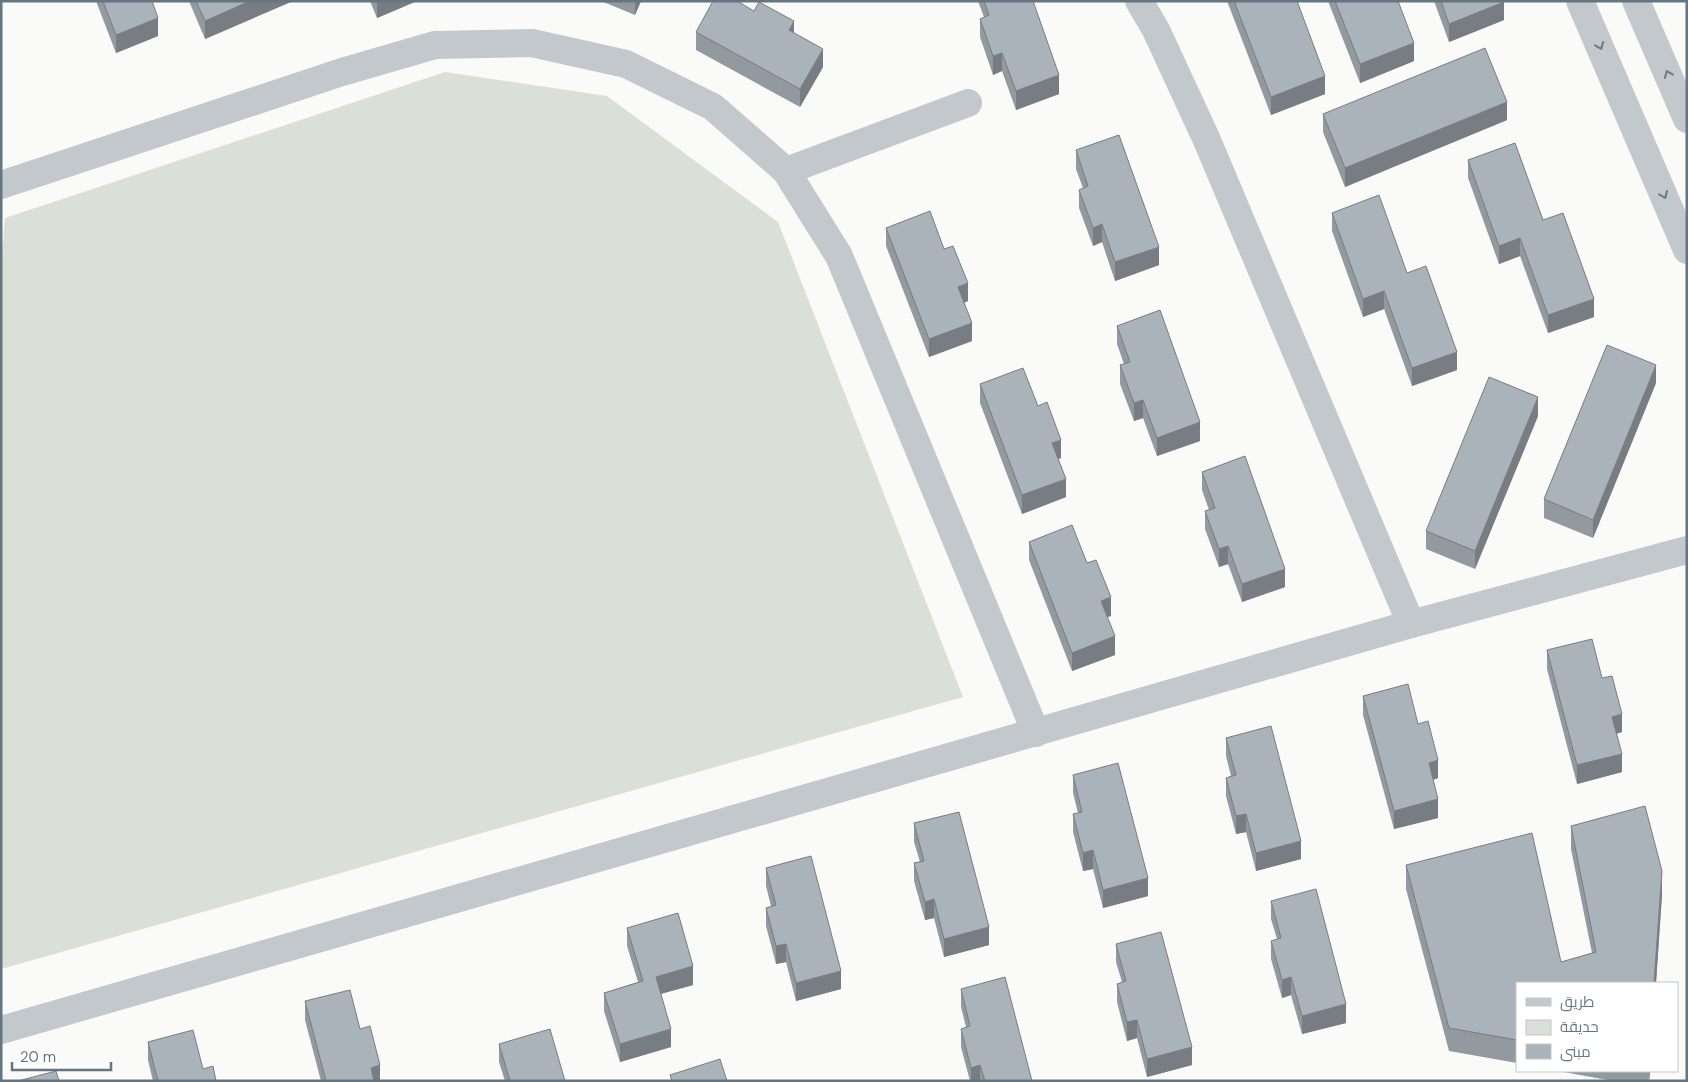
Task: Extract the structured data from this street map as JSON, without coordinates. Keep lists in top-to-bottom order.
{
  "legend": ["طريق", "حديقة", "مبنى"],
  "scale_bar": "20 m"
}
